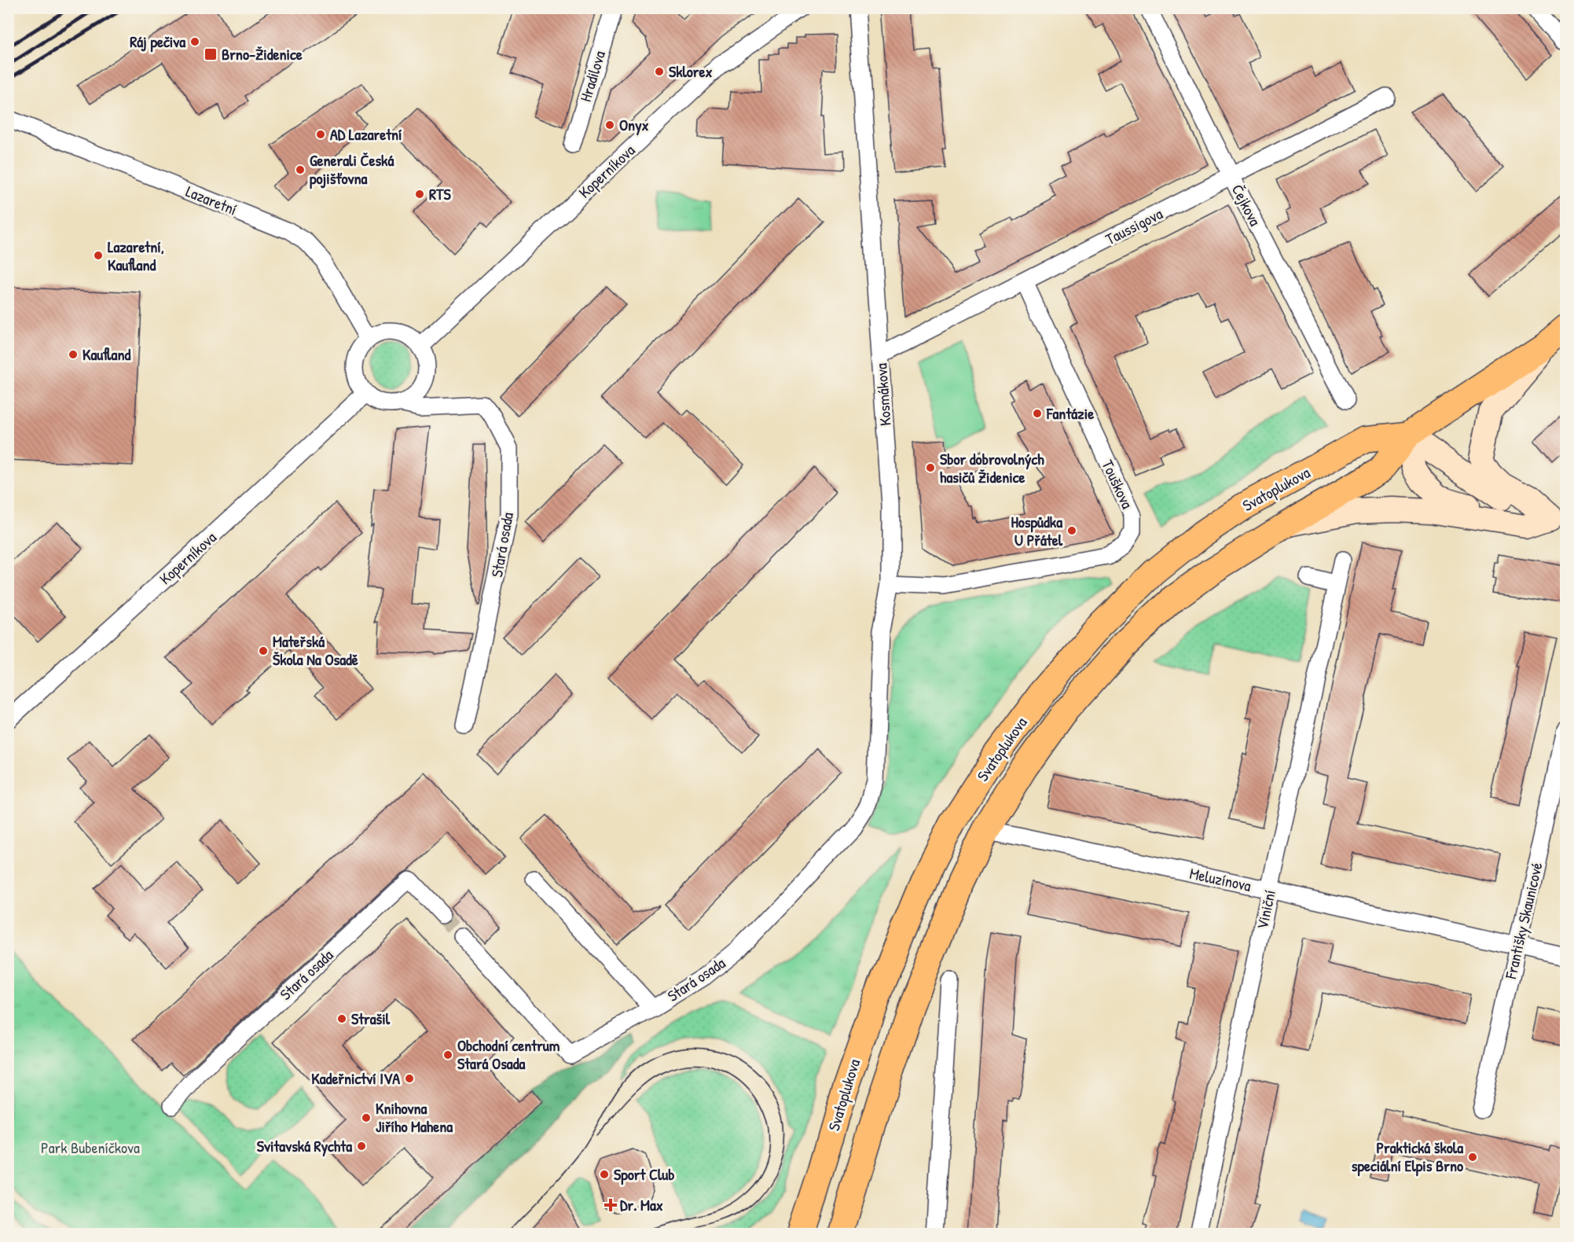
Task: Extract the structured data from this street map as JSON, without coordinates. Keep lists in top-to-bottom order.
{
  "streets": {
    "main road": ["Svatoplukova"],
    "street": [
      "Hradilova",
      "Koperníkova",
      "Lazaretní",
      "Čejkova",
      "Taussigova",
      "Kosmákova",
      "Touškova",
      "Stará osada",
      "Meluzínova",
      "Viniční",
      "Františky Skaunicové"
    ]
  },
  "crossings": [
    ["Koperníkova", "Lazaretní"],
    ["Koperníkova", "Stará osada"],
    ["Lazaretní", "Stará osada"],
    ["Čejkova", "Taussigova"],
    ["Taussigova", "Kosmákova"],
    ["Taussigova", "Touškova"],
    ["Kosmákova", "Touškova"],
    ["Kosmákova", "Stará osada"],
    ["Svatoplukova", "Meluzínova"],
    ["Meluzínova", "Viniční"],
    ["Meluzínova", "Františky Skaunicové"]
  ],
  "parks": ["Park Bubeníčkova"],
  "places": {
    "other": [
      "Ráj pečiva",
      "Sklorex",
      "Onyx",
      "AD Lazaretní",
      "Generali Česká pojišťovna",
      "RTS",
      "Lazaretní, Kaufland",
      "Kaufland",
      "Fantázie",
      "Sbor dobrovolných hasičů Židenice",
      "Hospůdka U Přátel",
      "Mateřská Škola Na Osadě",
      "Strašil",
      "Obchodní centrum Stará Osada",
      "Kadeřnictví IVA",
      "Knihovna Jiřího Mahena",
      "Svitavská Rychta",
      "Praktická škola speciální Elpis Brno",
      "Sport Club"
    ],
    "transit": ["Brno-Židenice"],
    "health": ["Dr. Max"]
  }
}
